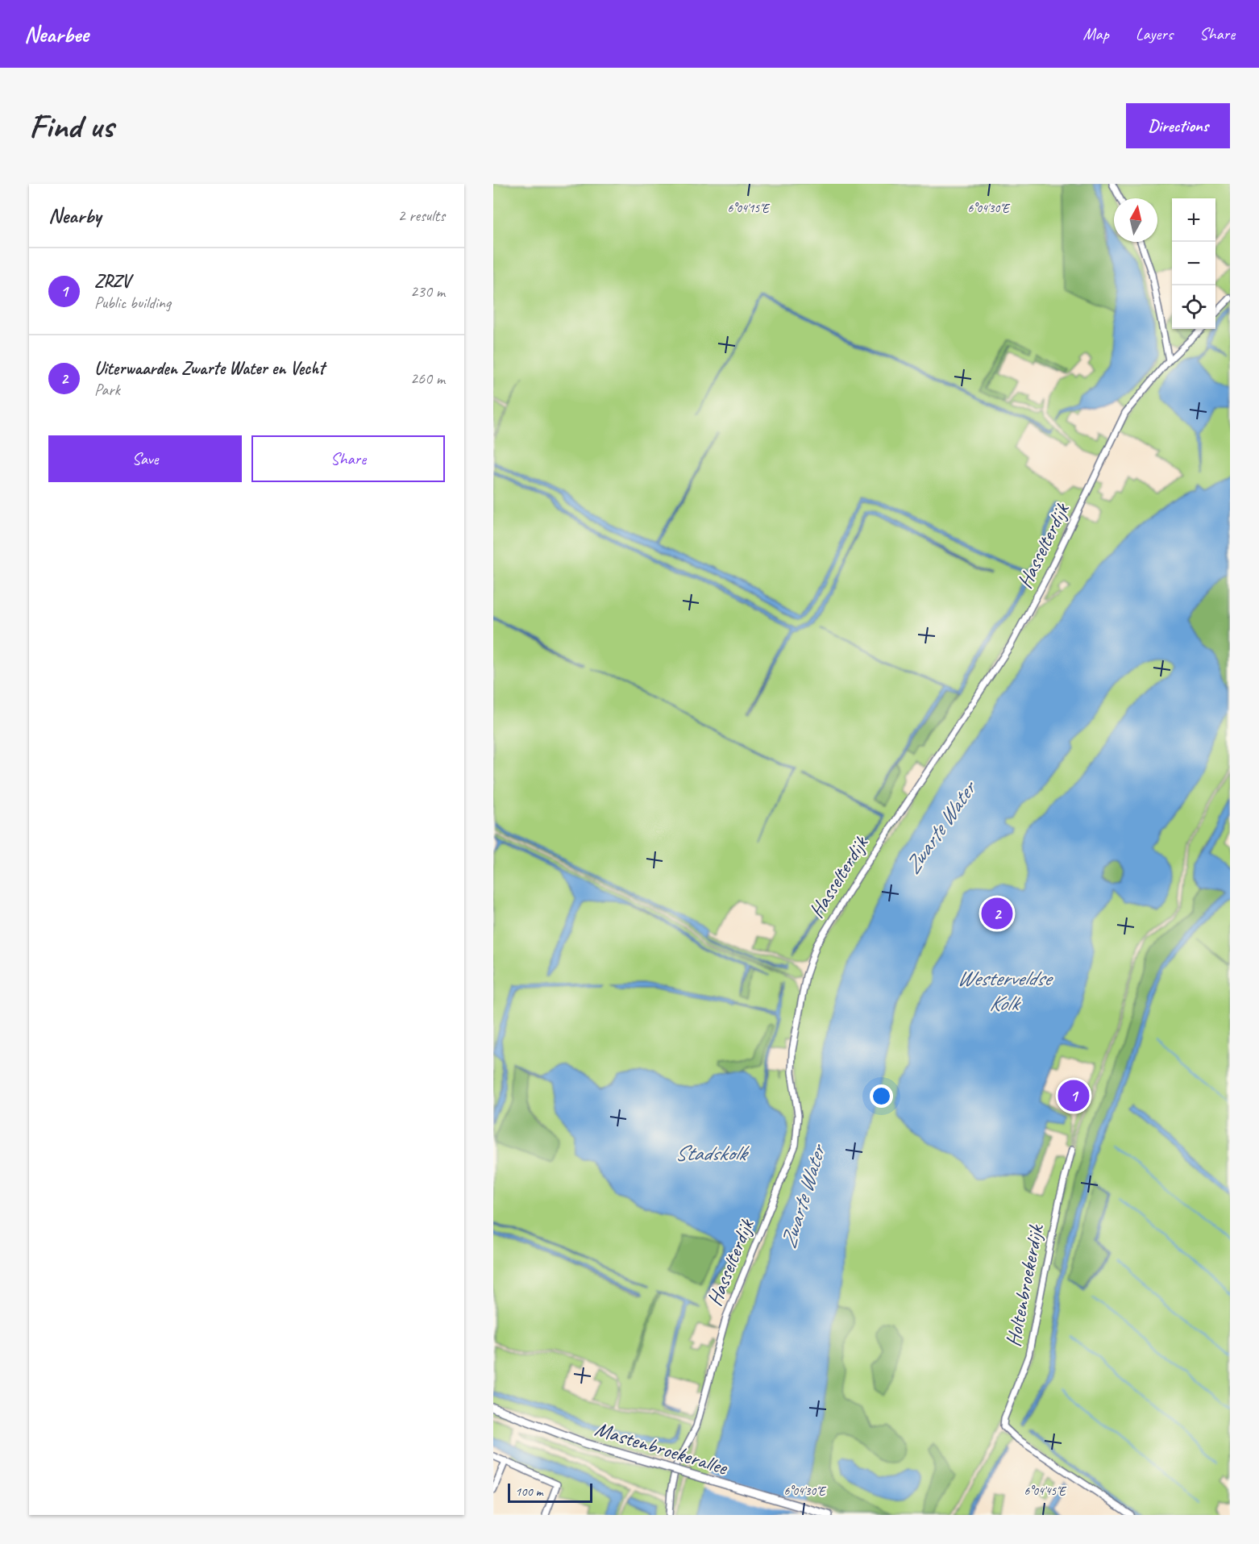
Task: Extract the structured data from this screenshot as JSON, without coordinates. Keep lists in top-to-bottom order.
{
  "streets": {
    "main road": ["Mastenbroekerallee"],
    "street": ["Hasselterdijk", "Holtenbroekerdijk"]
  },
  "water": ["Zwarte Water", "Westerveldse Kolk", "Stadskolk"],
  "scale_bar": "100 m",
  "north": "top",
  "page": {
    "header": "Nearbee",
    "nav": ["Map", "Layers", "Share"],
    "buttons": [
      "Directions",
      ["Save", "Share"]
    ],
    "title": "Find us",
    "heading": ["Nearby", "2 results"],
    "map_buttons": ["+", "−"],
    "list": [
      {
        "mark": "1",
        "name": "ZRZV",
        "note": "Public building",
        "value": "230 m"
      },
      {
        "mark": "2",
        "name": "Uiterwaarden Zwarte Water en Vecht",
        "note": "Park",
        "value": "260 m"
      }
    ],
    "pins": ["2", "1"],
    "scale": "100 m"
  },
  "coordinates": ["6°04'15\"E", "6°04'30\"E", "6°04'45\"E"]
}
